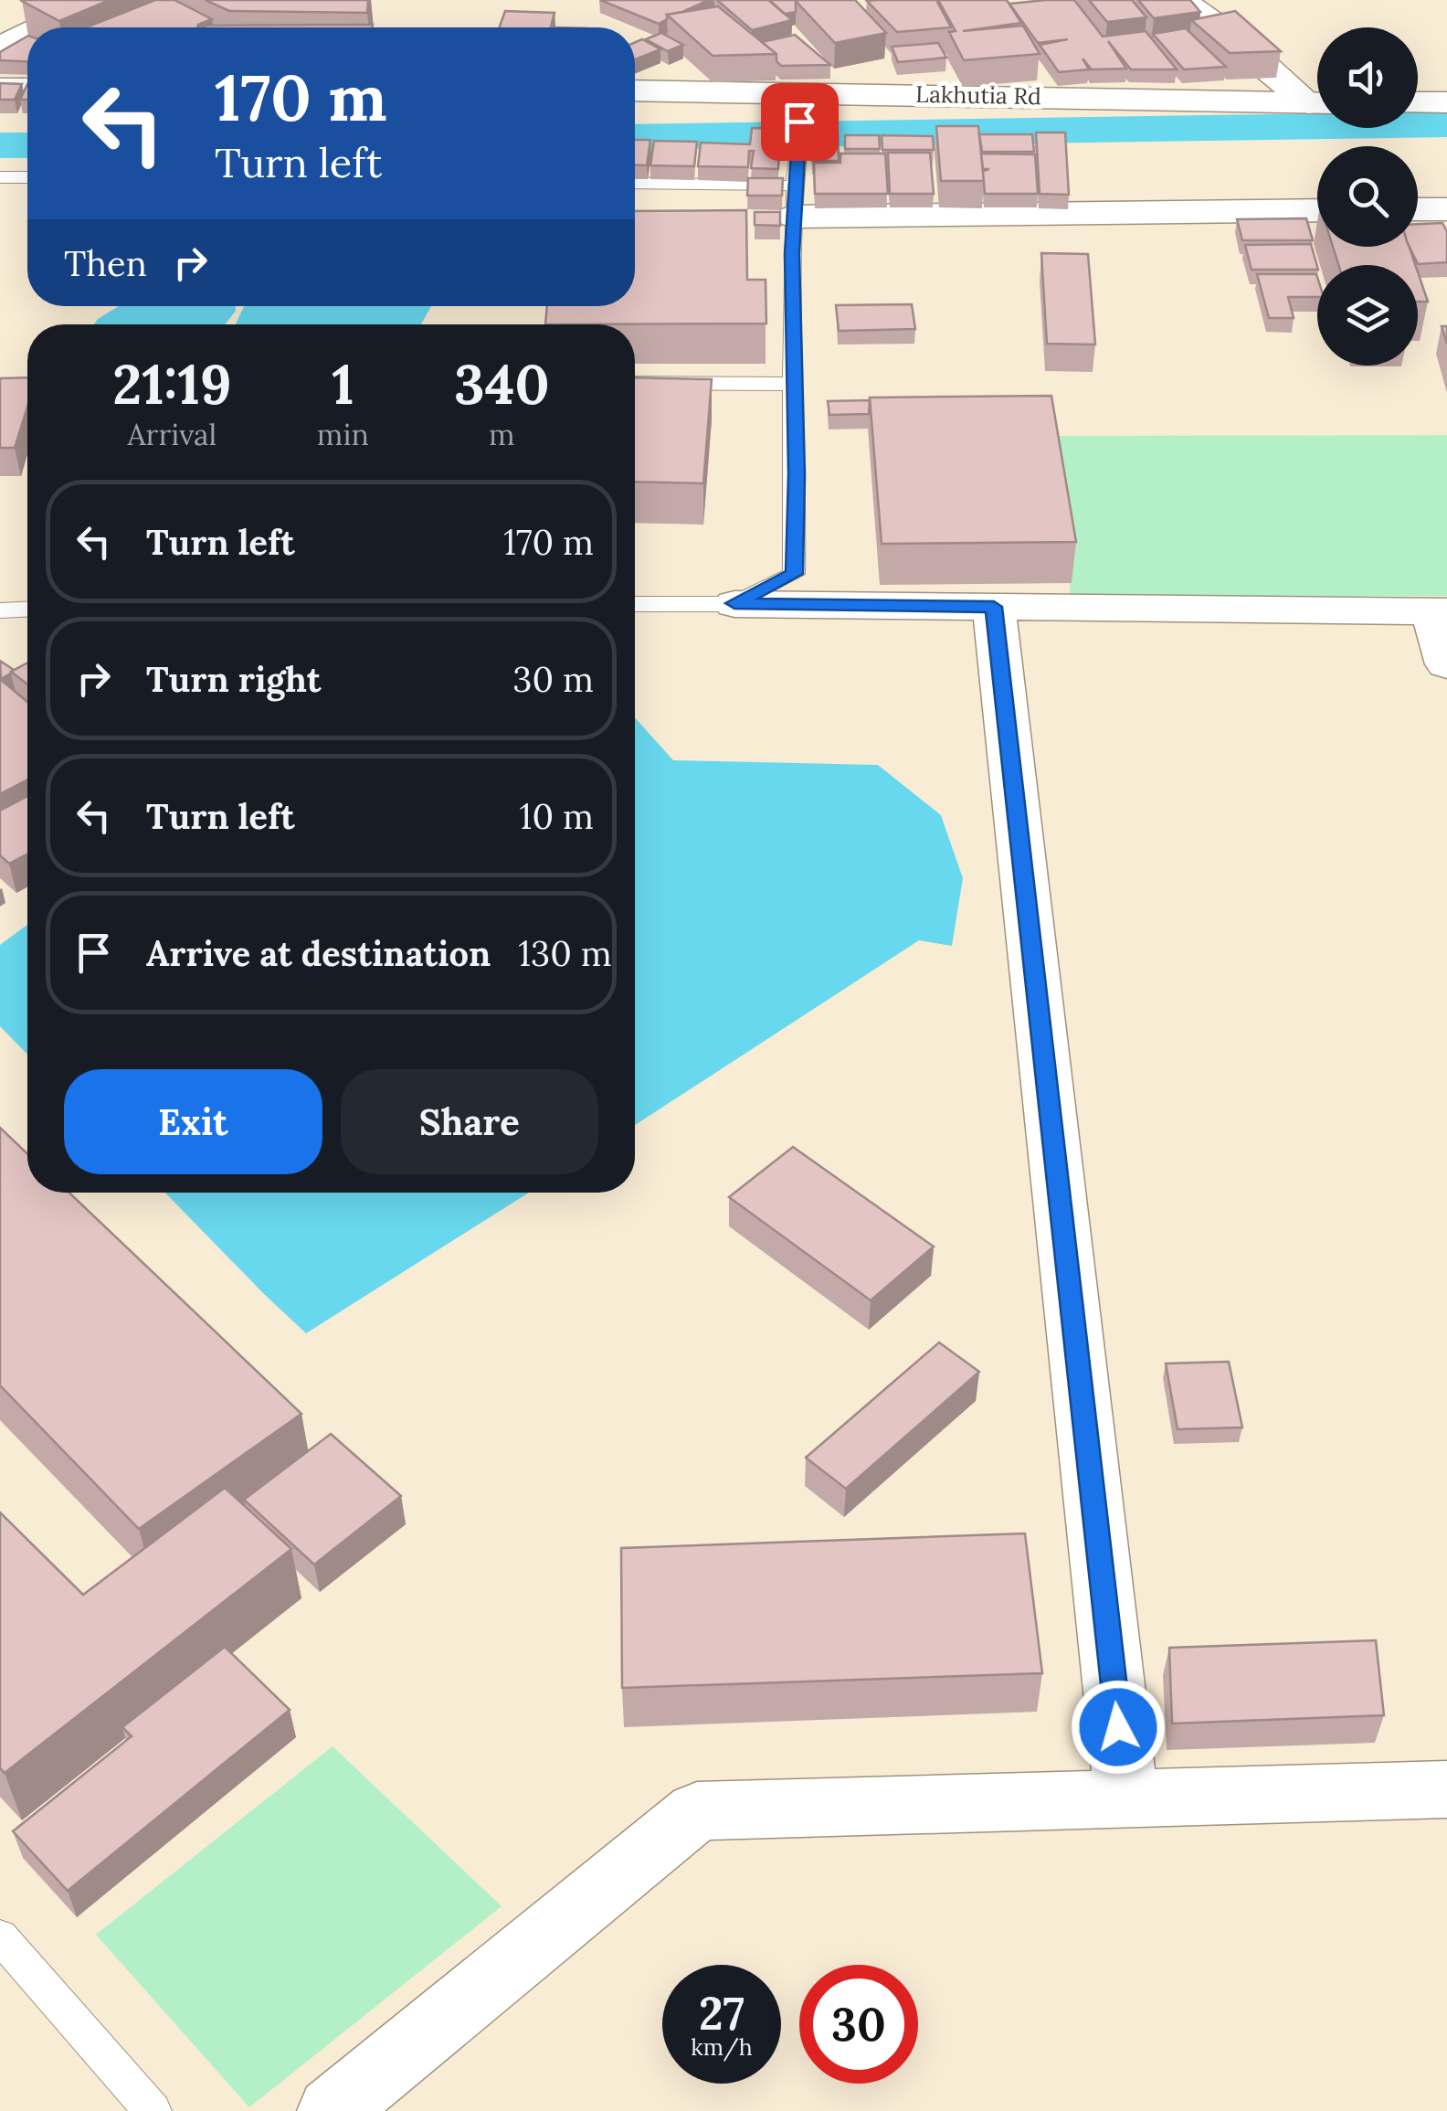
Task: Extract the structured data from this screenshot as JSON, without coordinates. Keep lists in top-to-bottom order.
{
  "streets": {
    "street": ["Lakhutia Rd"]
  },
  "page": {
    "turn": ["170 m", "Turn left"],
    "then": "Then",
    "eta": [
      "21:19",
      "Arrival",
      "1",
      "min",
      "340",
      "m"
    ],
    "list": [
      {
        "name": "Turn left",
        "value": "170 m"
      },
      {
        "name": "Turn right",
        "value": "30 m"
      },
      {
        "name": "Turn left",
        "value": "10 m"
      },
      {
        "name": "Arrive at destination",
        "value": "130 m"
      }
    ],
    "buttons": ["Exit", "Share"],
    "speed": "27 km/h",
    "limit": "30"
  }
}
